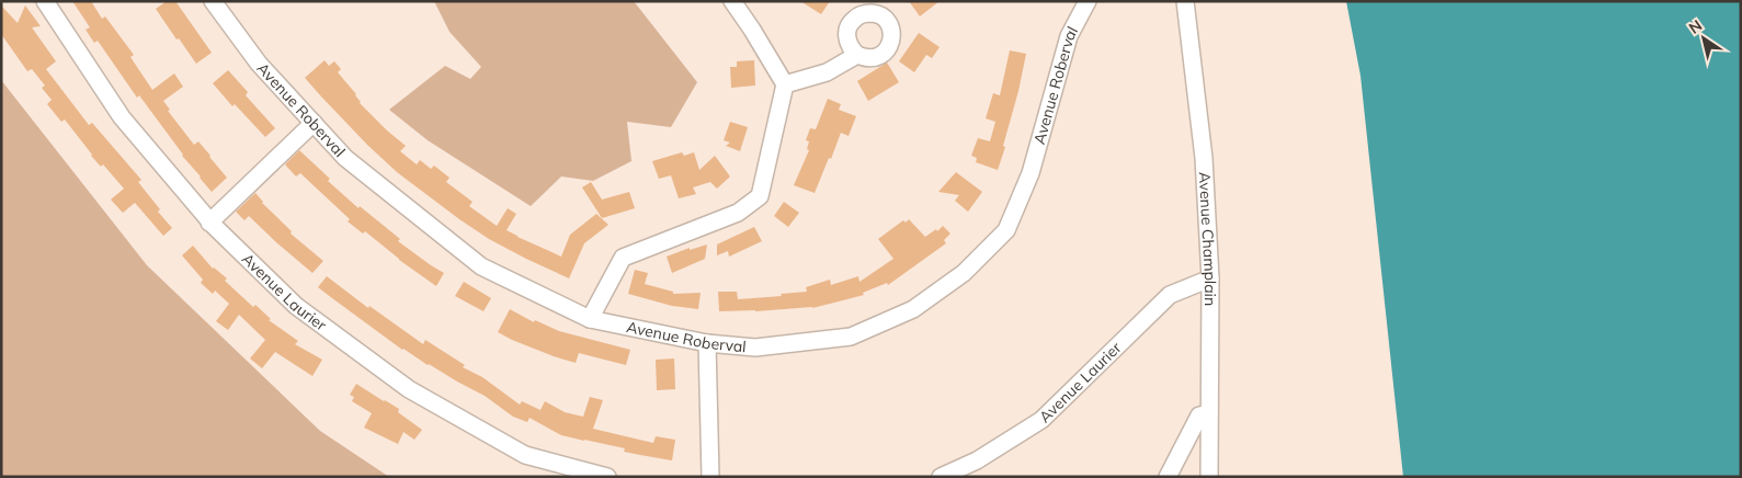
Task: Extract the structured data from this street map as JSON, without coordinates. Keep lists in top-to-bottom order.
{
  "streets": {
    "street": ["Avenue Roberval", "Avenue Champlain", "Avenue Laurier"]
  },
  "crossings": [
    ["Avenue Champlain", "Avenue Laurier"]
  ],
  "north": "top left"
}
